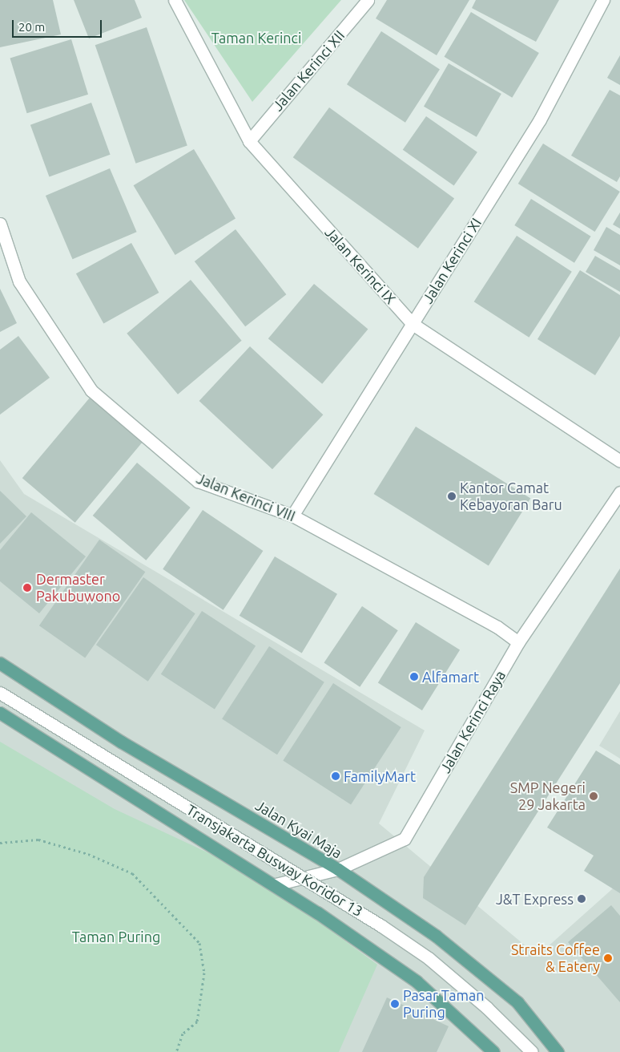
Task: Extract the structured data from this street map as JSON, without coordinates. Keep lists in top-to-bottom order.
{
  "streets": {
    "main road": ["Jalan Kyai Maja"],
    "street": [
      "Jalan Kerinci XII",
      "Jalan Kerinci XI",
      "Jalan Kerinci IX",
      "Jalan Kerinci VIII",
      "Jalan Kerinci Raya",
      "Transjakarta Busway Koridor 13"
    ]
  },
  "crossings": [
    ["Jalan Kerinci XII", "Jalan Kerinci IX"],
    ["Jalan Kerinci XI", "Jalan Kerinci IX"],
    ["Jalan Kerinci XI", "Jalan Kerinci VIII"],
    ["Jalan Kerinci VIII", "Jalan Kerinci Raya"],
    ["Jalan Kerinci Raya", "Jalan Kyai Maja"]
  ],
  "parks": ["Taman Kerinci", "Taman Puring"],
  "places": [
    "Kantor Camat Kebayoran Baru",
    "Dermaster Pakubuwono",
    "Alfamart",
    "FamilyMart",
    "SMP Negeri 29 Jakarta",
    "J&T Express",
    "Straits Coffee & Eatery",
    "Pasar Taman Puring"
  ],
  "scale_bar": "20 m"
}
